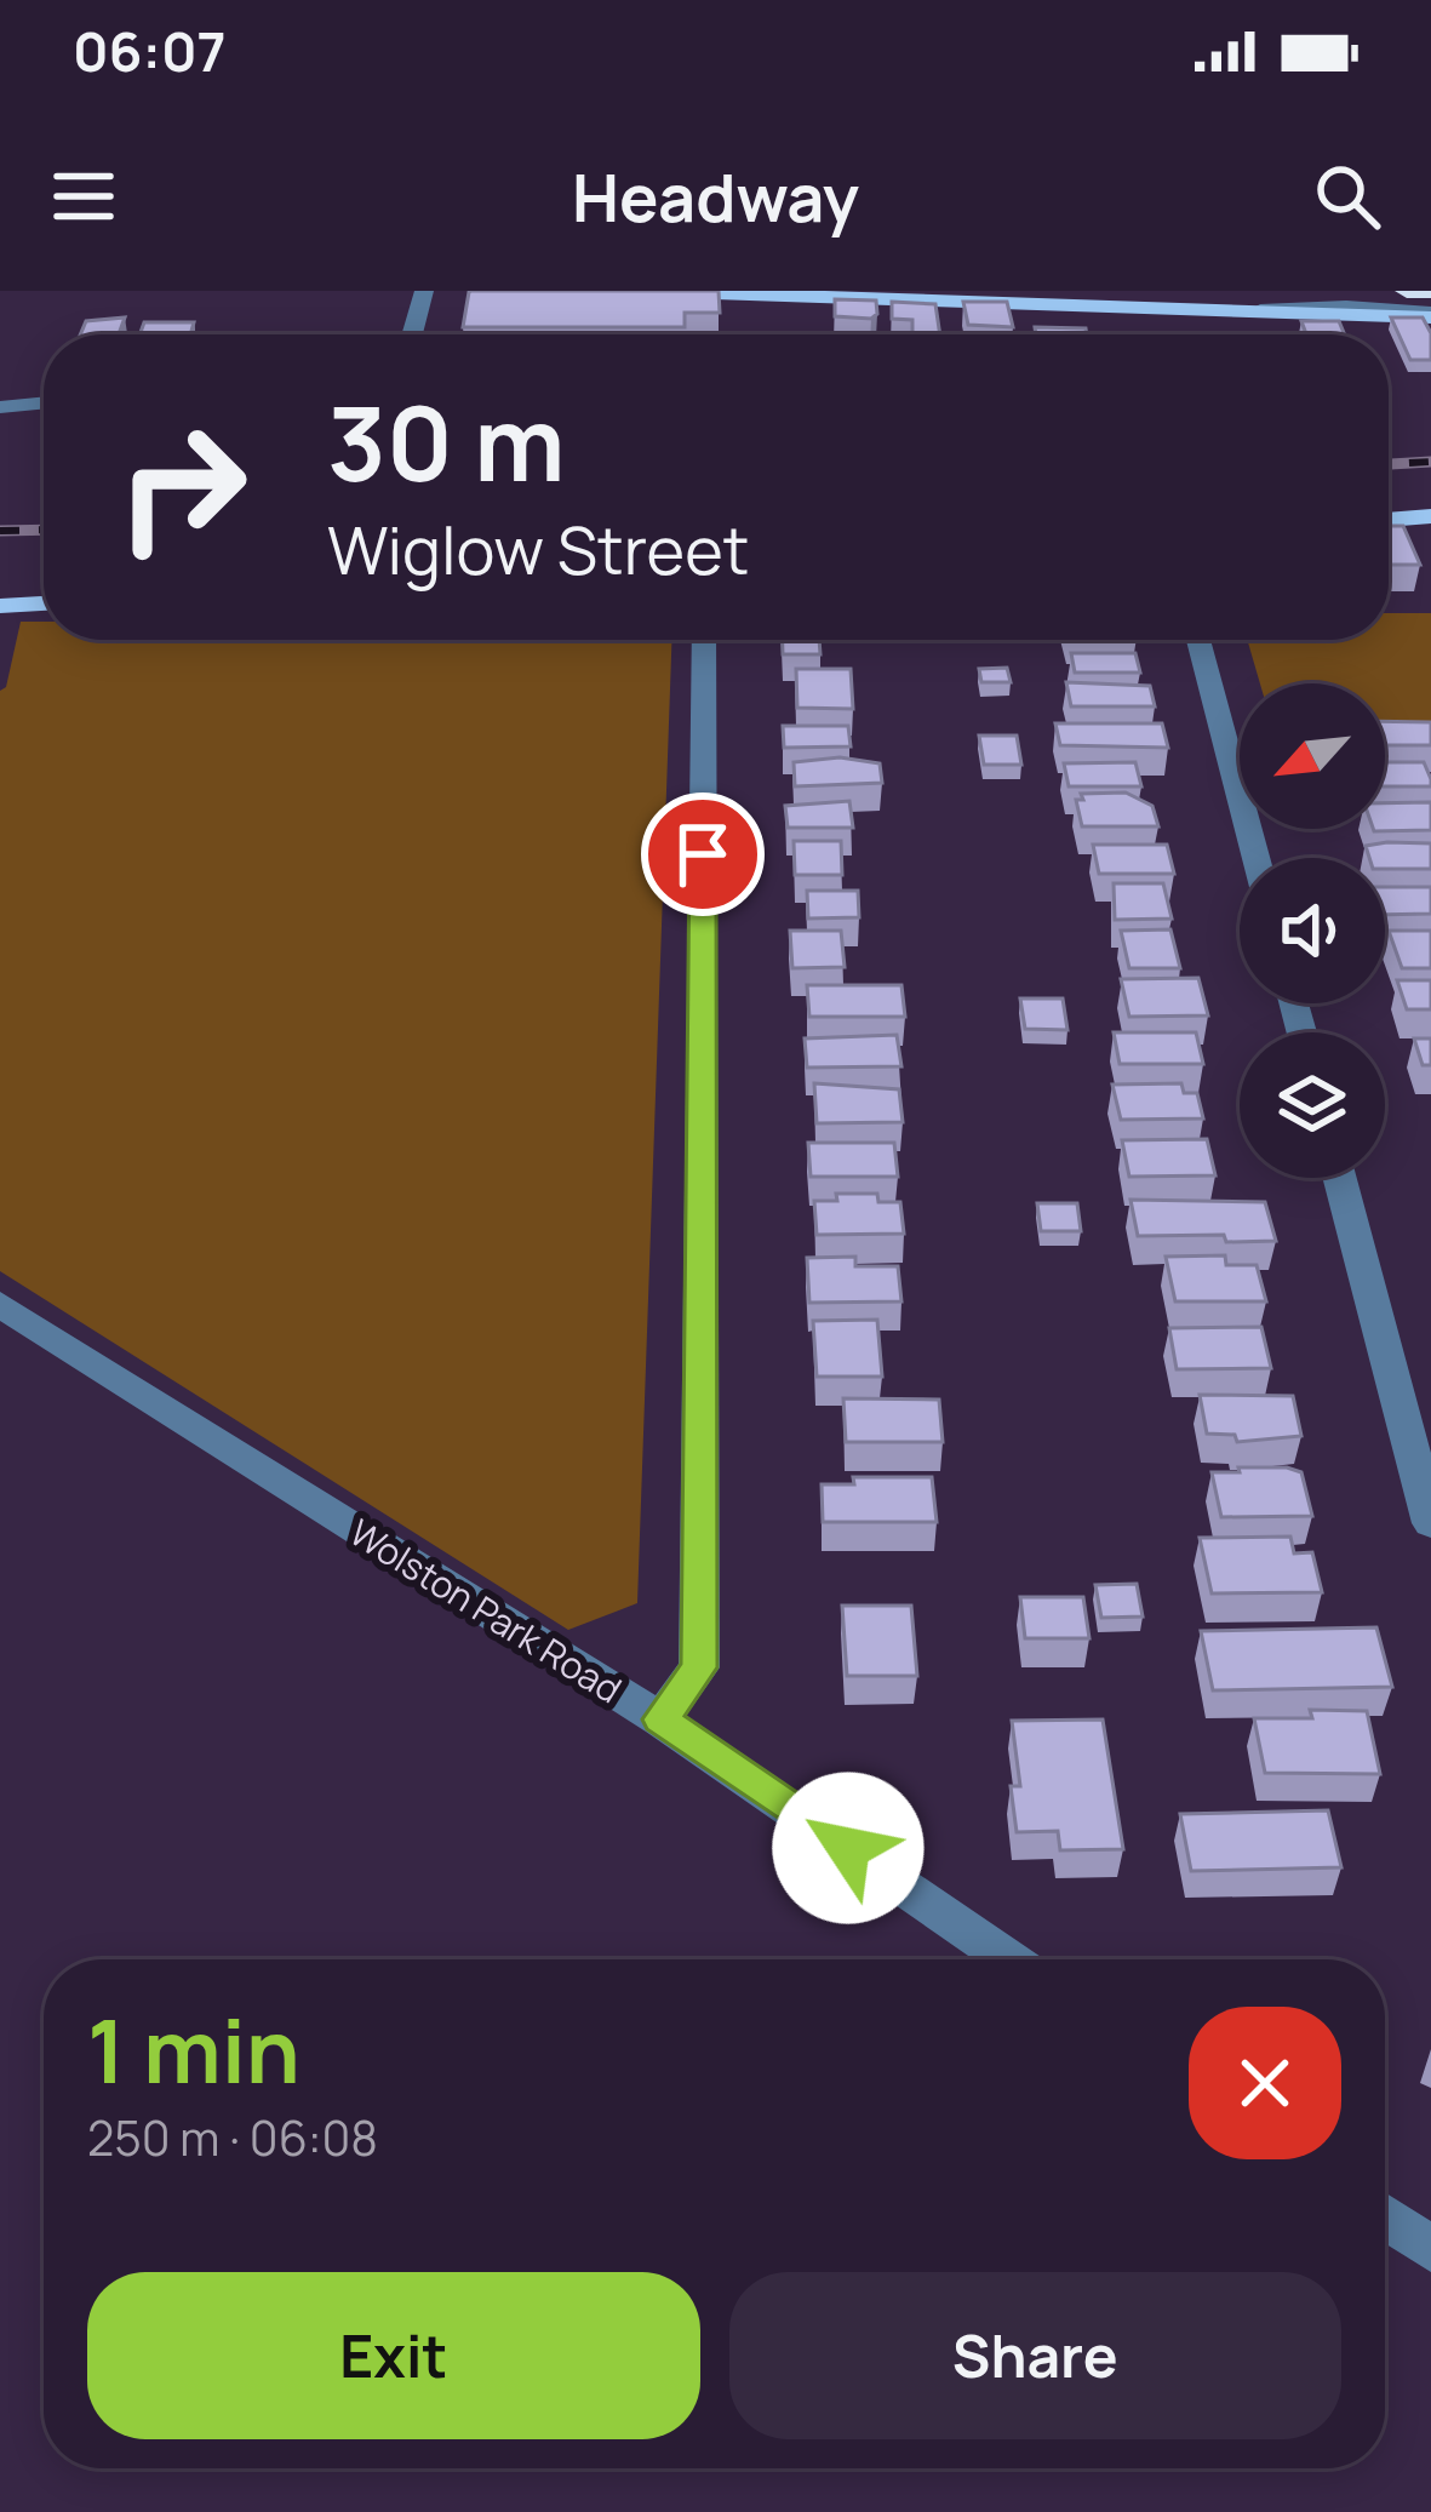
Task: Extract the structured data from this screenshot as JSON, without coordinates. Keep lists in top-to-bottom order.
{
  "streets": {
    "street": ["Wolston Park Road"]
  },
  "north": "bottom left",
  "page": {
    "status": "06:07",
    "header": "Headway",
    "turn": ["30 m", "Wiglow Street"],
    "heading": ["1 min", "250 m · 06:08"],
    "buttons": ["Exit", "Share"]
  }
}
